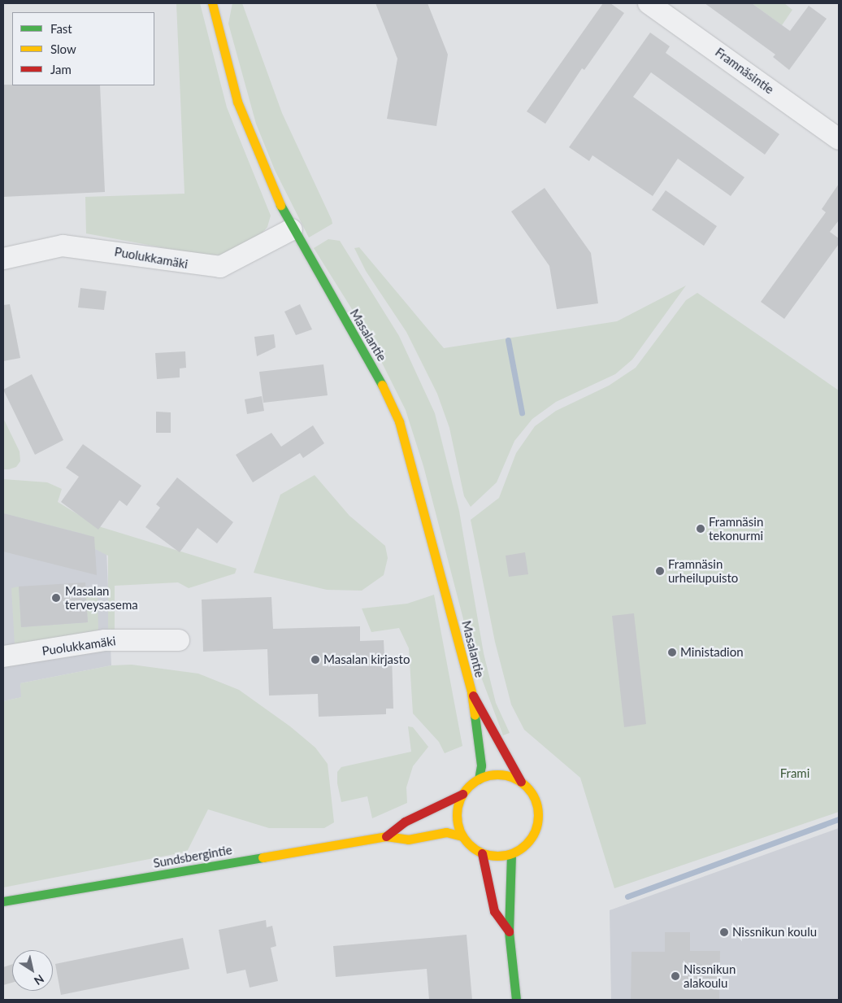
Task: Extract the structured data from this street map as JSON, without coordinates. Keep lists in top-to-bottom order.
{
  "streets": {
    "street": [
      "Framnäsintie",
      "Puolukkamäki",
      "Masalantie",
      "Sundsbergintie"
    ]
  },
  "crossings": [
    ["Puolukkamäki", "Masalantie"],
    ["Masalantie", "Sundsbergintie"]
  ],
  "parks": ["Frami"],
  "places": [
    "Framnäsin tekonurmi",
    "Framnäsin urheilupuisto",
    "Masalan terveysasema",
    "Ministadion",
    "Masalan kirjasto",
    "Nissnikun koulu",
    "Nissnikun alakoulu"
  ],
  "legend": ["Fast", "Slow", "Jam"],
  "north": "bottom right"
}
